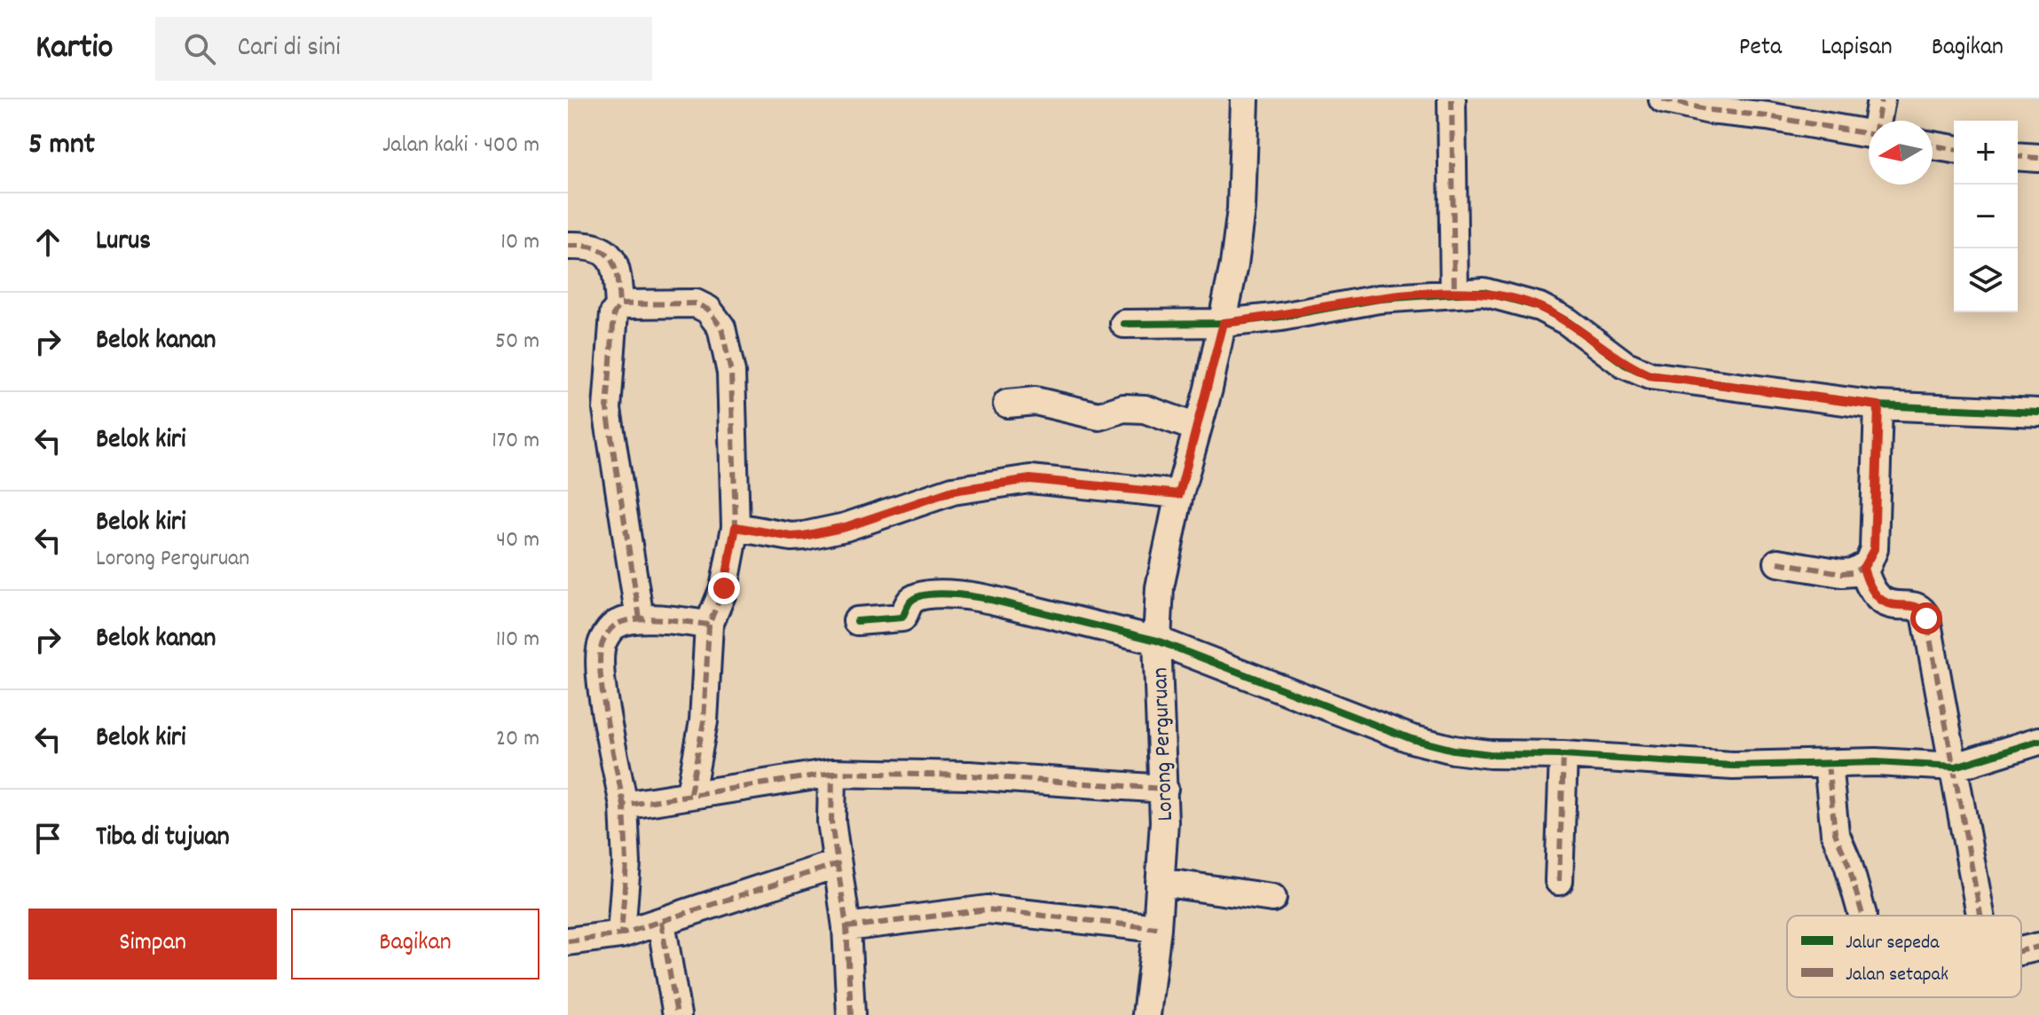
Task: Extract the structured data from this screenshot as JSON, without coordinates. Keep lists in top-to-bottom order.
{
  "streets": {
    "street": ["Lorong Perguruan"]
  },
  "legend": ["Jalur sepeda", "Jalan setapak"],
  "north": "left",
  "page": {
    "header": "Kartio",
    "search": "Cari di sini",
    "nav": ["Peta", "Lapisan", "Bagikan"],
    "heading": ["5 mnt", "Jalan kaki · 400 m"],
    "map_buttons": ["+", "−"],
    "list": [
      ["Lurus", "10 m"],
      ["Belok kanan", "50 m"],
      ["Belok kiri", "170 m"],
      ["Belok kiri", "Lorong Perguruan", "40 m"],
      ["Belok kanan", "110 m"],
      ["Belok kiri", "20 m"],
      "Tiba di tujuan"
    ],
    "buttons": ["Simpan", "Bagikan"]
  }
}
